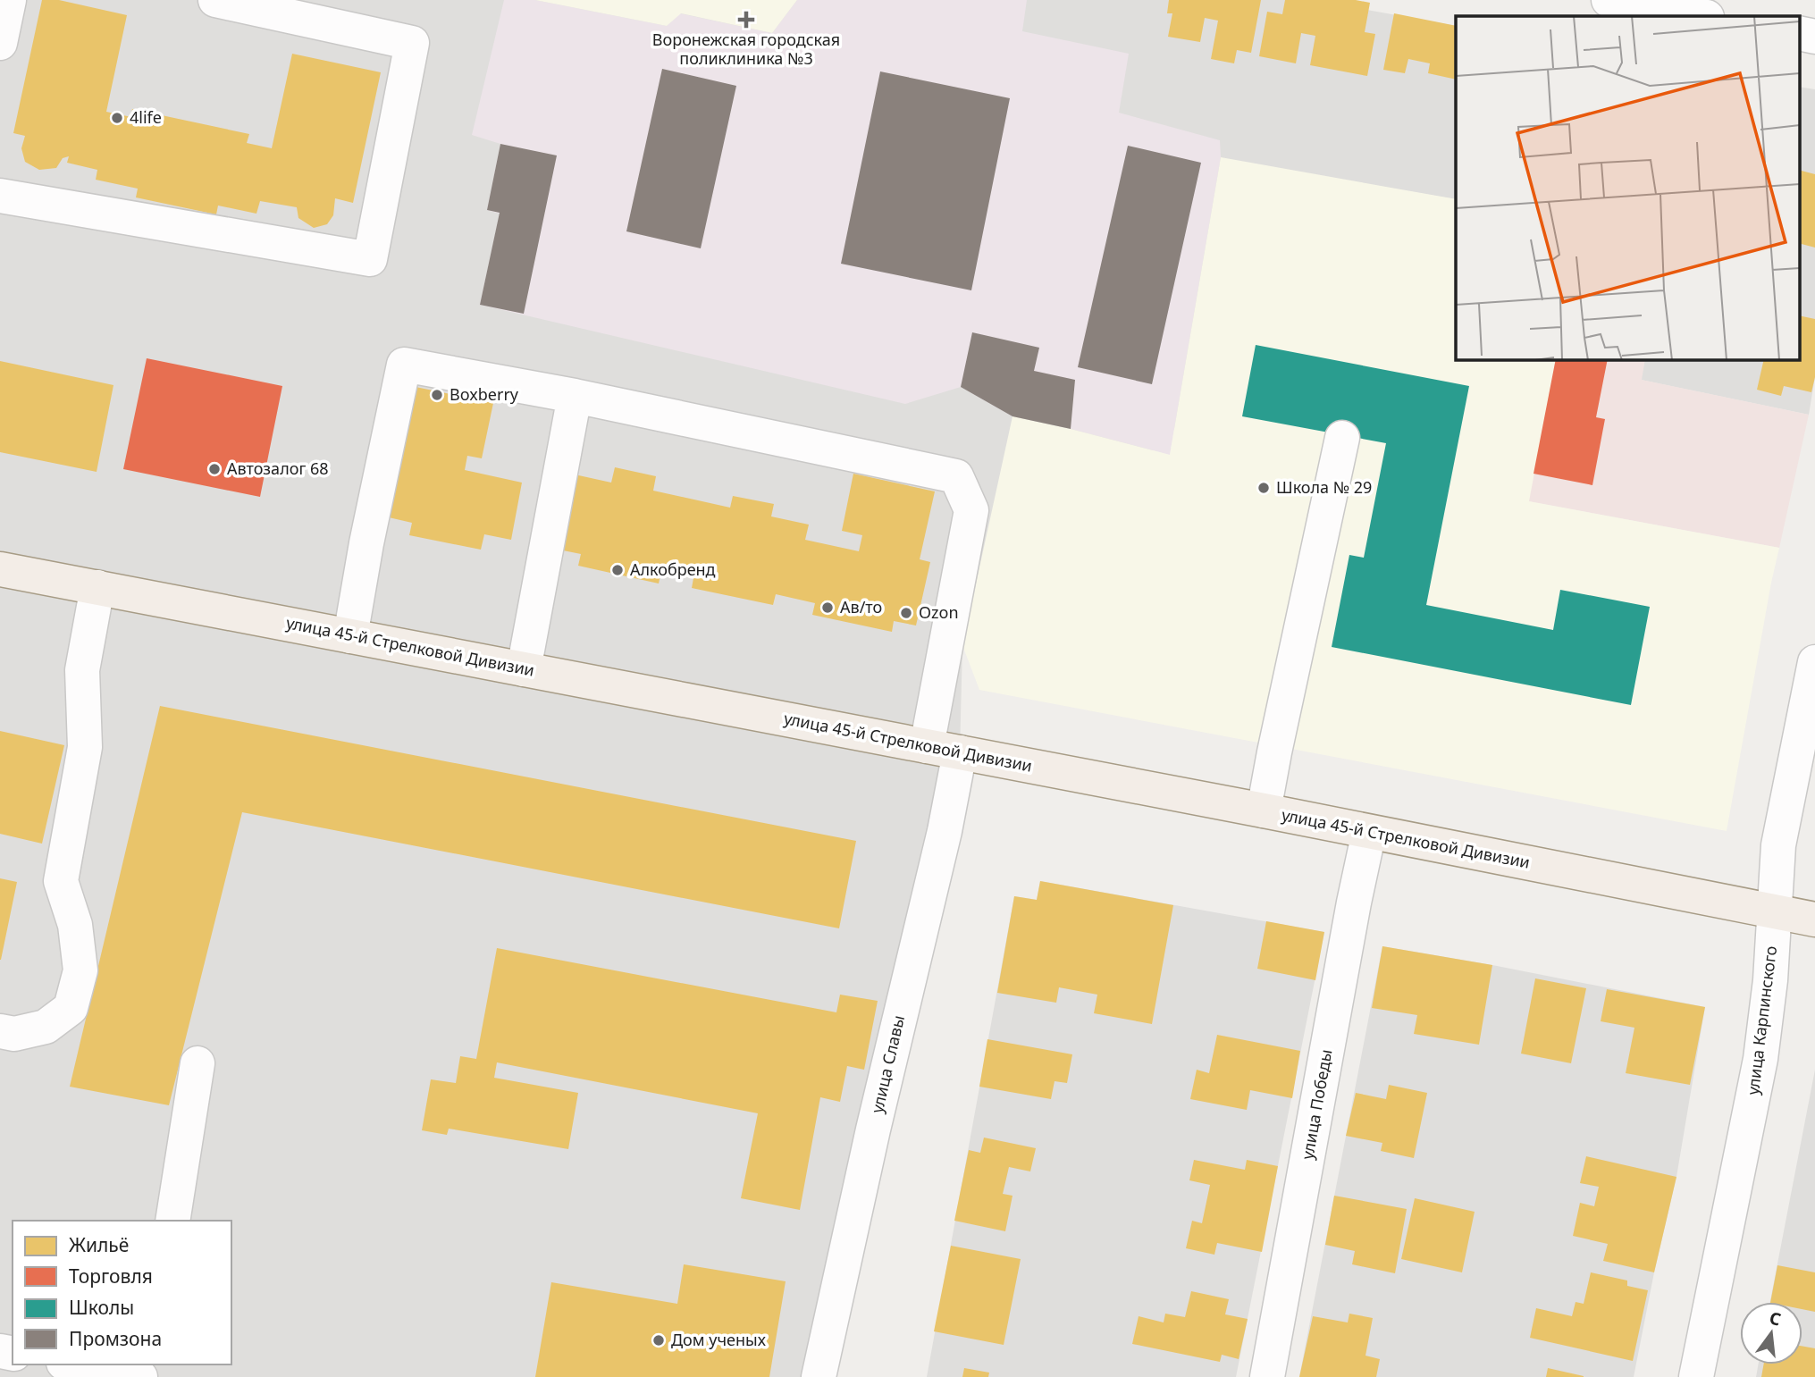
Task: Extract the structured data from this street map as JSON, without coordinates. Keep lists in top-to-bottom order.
{
  "streets": {
    "main road": ["улица 45-й Стрелковой Дивизии"],
    "street": ["улица Карпинского", "улица Славы", "улица Победы"]
  },
  "crossings": [
    ["улица 45-й Стрелковой Дивизии", "улица Карпинского"],
    ["улица 45-й Стрелковой Дивизии", "улица Славы"],
    ["улица 45-й Стрелковой Дивизии", "улица Победы"]
  ],
  "places": {
    "health": ["Воронежская городская поликлиника №3"],
    "other": [
      "4life",
      "Boxberry",
      "Автозалог 68",
      "Школа № 29",
      "Алкобренд",
      "Ав/то",
      "Ozon",
      "Дом ученых"
    ]
  },
  "legend": [
    "Жильё",
    "Торговля",
    "Школы",
    "Промзона"
  ],
  "north": "top"
}
